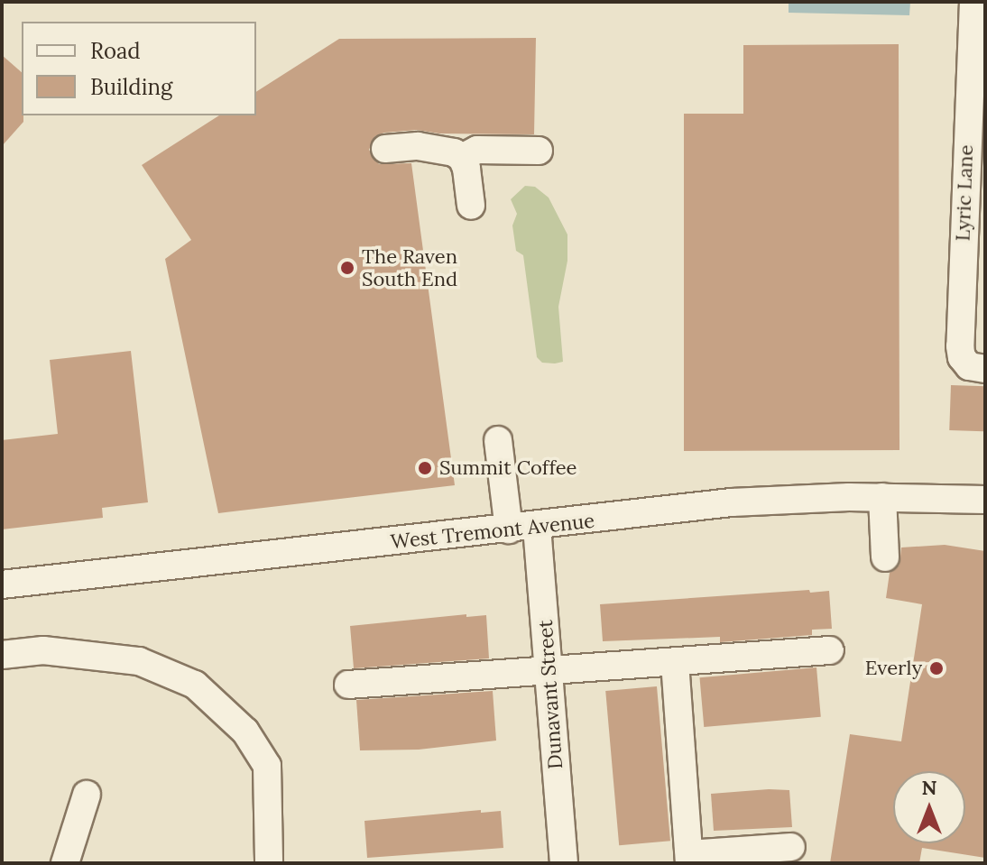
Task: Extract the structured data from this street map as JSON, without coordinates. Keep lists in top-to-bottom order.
{
  "streets": {
    "street": ["Lyric Lane", "West Tremont Avenue", "Dunavant Street"]
  },
  "crossings": [
    ["West Tremont Avenue", "Dunavant Street"]
  ],
  "places": ["The Raven South End", "Summit Coffee", "Everly"],
  "legend": ["Road", "Building"],
  "north": "top"
}
